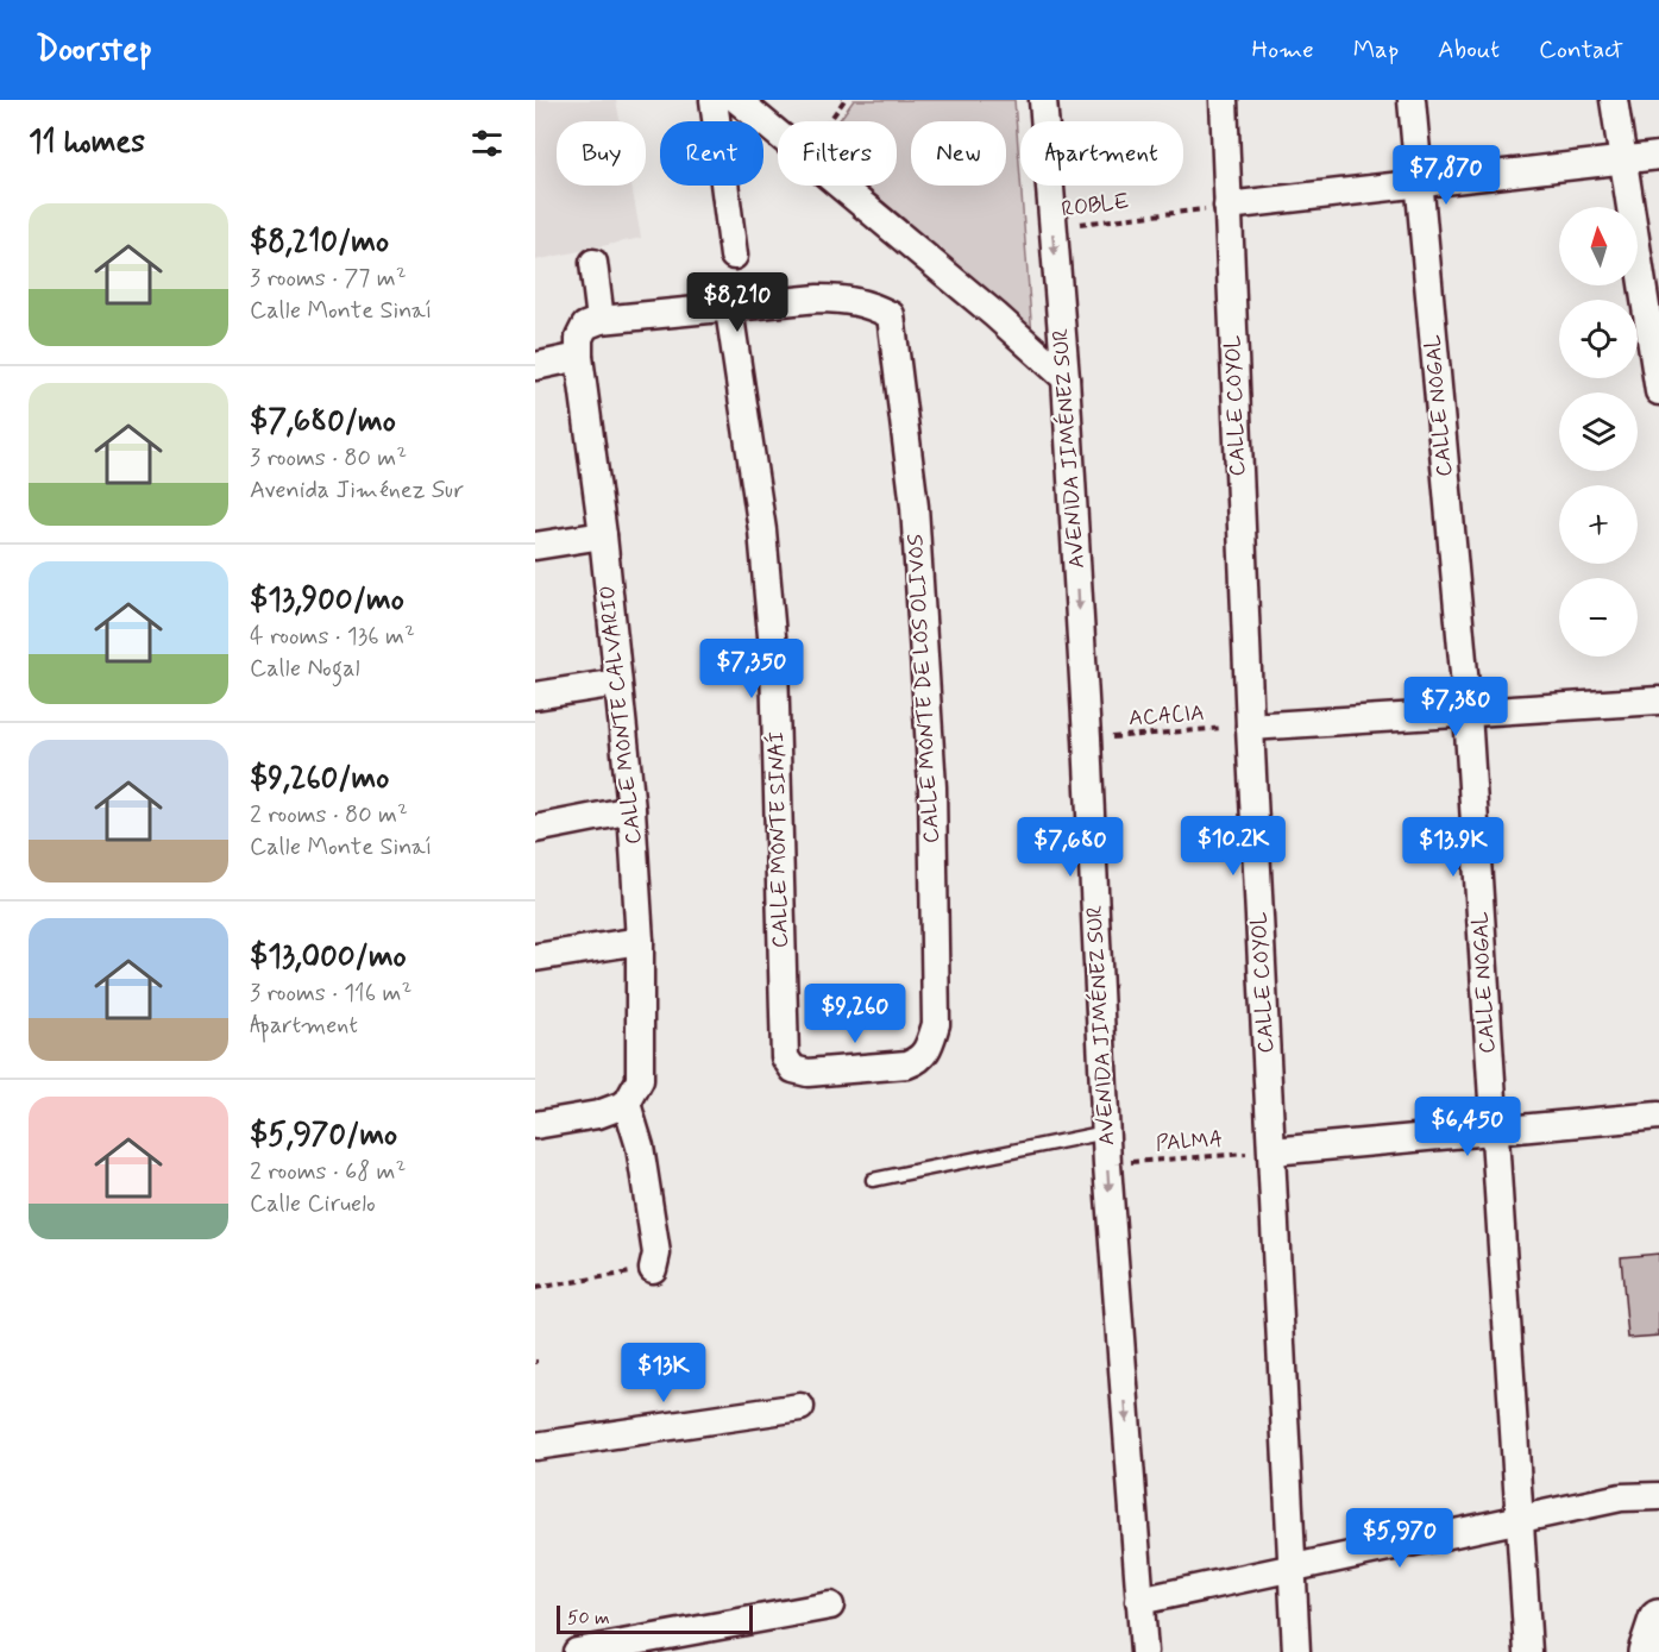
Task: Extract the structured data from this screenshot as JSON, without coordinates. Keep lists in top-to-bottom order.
{
  "streets": {
    "street": [
      "CALLE COYOL",
      "CALLE NOGAL",
      "AVENIDA JIMÉNEZ SUR",
      "CALLE MONTE DE LOS OLIVOS",
      "CALLE MONTE CALVARIO",
      "CALLE MONTE SINAÍ"
    ],
    "path": ["ROBLE", "ACACIA", "PALMA"]
  },
  "crossings": [
    ["ROBLE", "CALLE COYOL"],
    ["ROBLE", "AVENIDA JIMÉNEZ SUR"],
    ["CALLE COYOL", "ACACIA"],
    ["CALLE COYOL", "PALMA"],
    ["AVENIDA JIMÉNEZ SUR", "ACACIA"],
    ["AVENIDA JIMÉNEZ SUR", "PALMA"],
    ["CALLE MONTE DE LOS OLIVOS", "CALLE MONTE SINAÍ"]
  ],
  "one_way": ["AVENIDA JIMÉNEZ SUR"],
  "scale_bar": "50 m",
  "north": "top",
  "page": {
    "header": "Doorstep",
    "nav": [
      "Home",
      "Map",
      "About",
      "Contact"
    ],
    "heading": "11 homes",
    "chip": [
      "Buy",
      "Rent",
      "Filters",
      "New",
      "Apartment"
    ],
    "price": [
      "$7,870",
      "$8,210",
      "$7,350",
      "$7,380",
      "$10.2K",
      "$7,680",
      "$13.9K",
      "$9,260",
      "$6,450",
      "$13K",
      "$5,970"
    ],
    "list": [
      {
        "name": "$8,210/mo",
        "note": "3 rooms · 77 m² · Calle Monte Sinaí"
      },
      {
        "name": "$7,680/mo",
        "note": "3 rooms · 80 m² · Avenida Jiménez Sur"
      },
      {
        "name": "$13,900/mo",
        "note": "4 rooms · 136 m² · Calle Nogal"
      },
      {
        "name": "$9,260/mo",
        "note": "2 rooms · 80 m² · Calle Monte Sinaí"
      },
      {
        "name": "$13,000/mo",
        "note": "3 rooms · 116 m² · Apartment"
      },
      {
        "name": "$5,970/mo",
        "note": "2 rooms · 68 m² · Calle Ciruelo"
      }
    ],
    "map_buttons": ["+", "−"],
    "scale": "50 m"
  }
}
